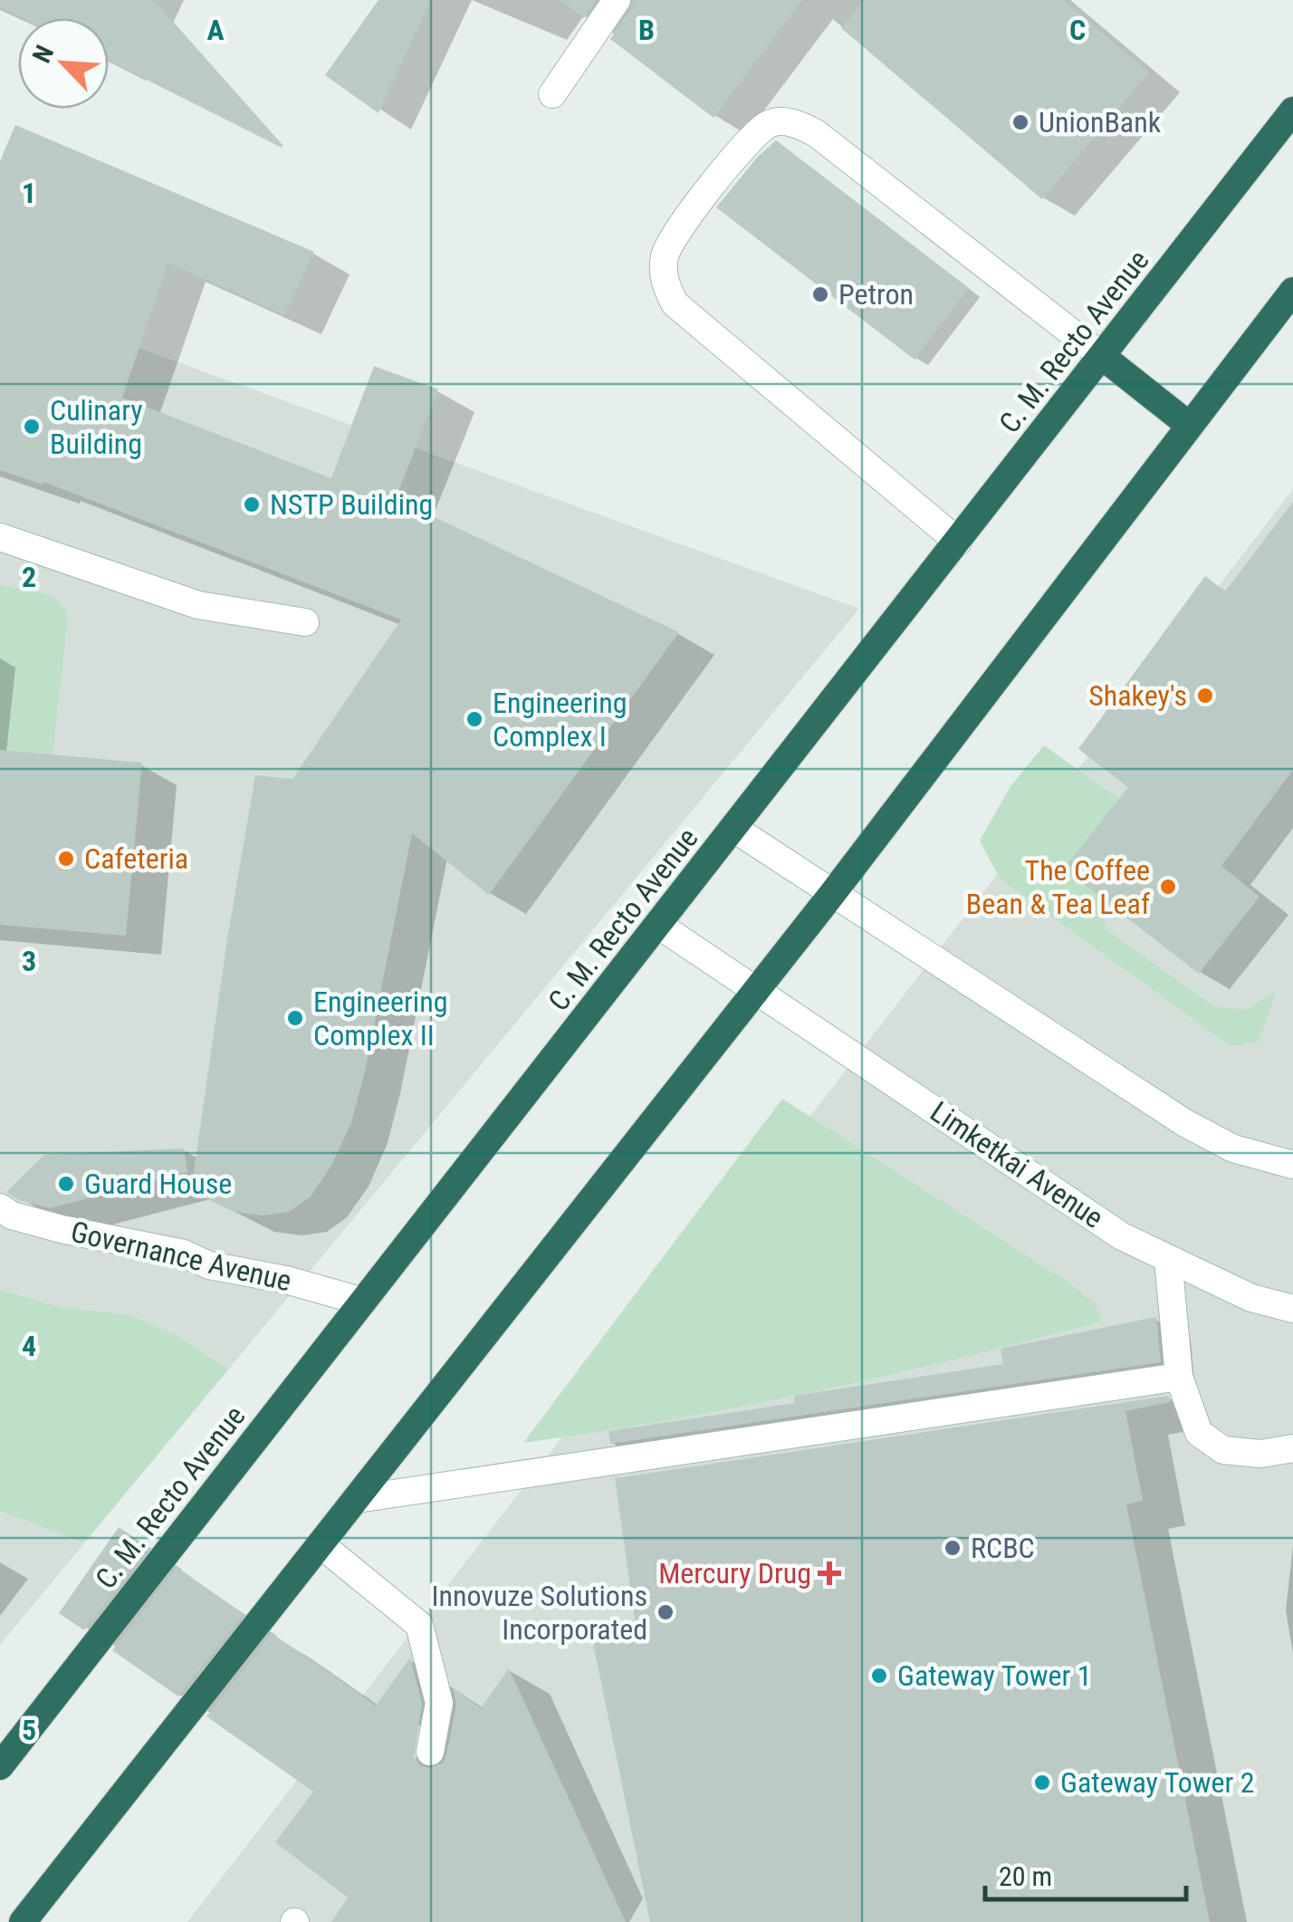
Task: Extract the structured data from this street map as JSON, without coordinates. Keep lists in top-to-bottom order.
{
  "streets": {
    "highway": ["C. M. Recto Avenue"],
    "street": ["Limketkai Avenue", "Governance Avenue"]
  },
  "crossings": [
    ["C. M. Recto Avenue", "Limketkai Avenue"],
    ["C. M. Recto Avenue", "Governance Avenue"]
  ],
  "places": {
    "other": [
      "UnionBank",
      "Petron",
      "Culinary Building",
      "NSTP Building",
      "Shakey's",
      "Engineering Complex I",
      "Cafeteria",
      "The Coffee Bean & Tea Leaf",
      "Engineering Complex II",
      "Guard House",
      "RCBC",
      "Innovuze Solutions Incorporated",
      "Gateway Tower 1",
      "Gateway Tower 2"
    ],
    "health": ["Mercury Drug"]
  },
  "scale_bar": "20 m",
  "north": "top left",
  "grid": {
    "columns": ["A", "B", "C"],
    "rows": [
      "1",
      "2",
      "3",
      "4",
      "5"
    ]
  }
}
